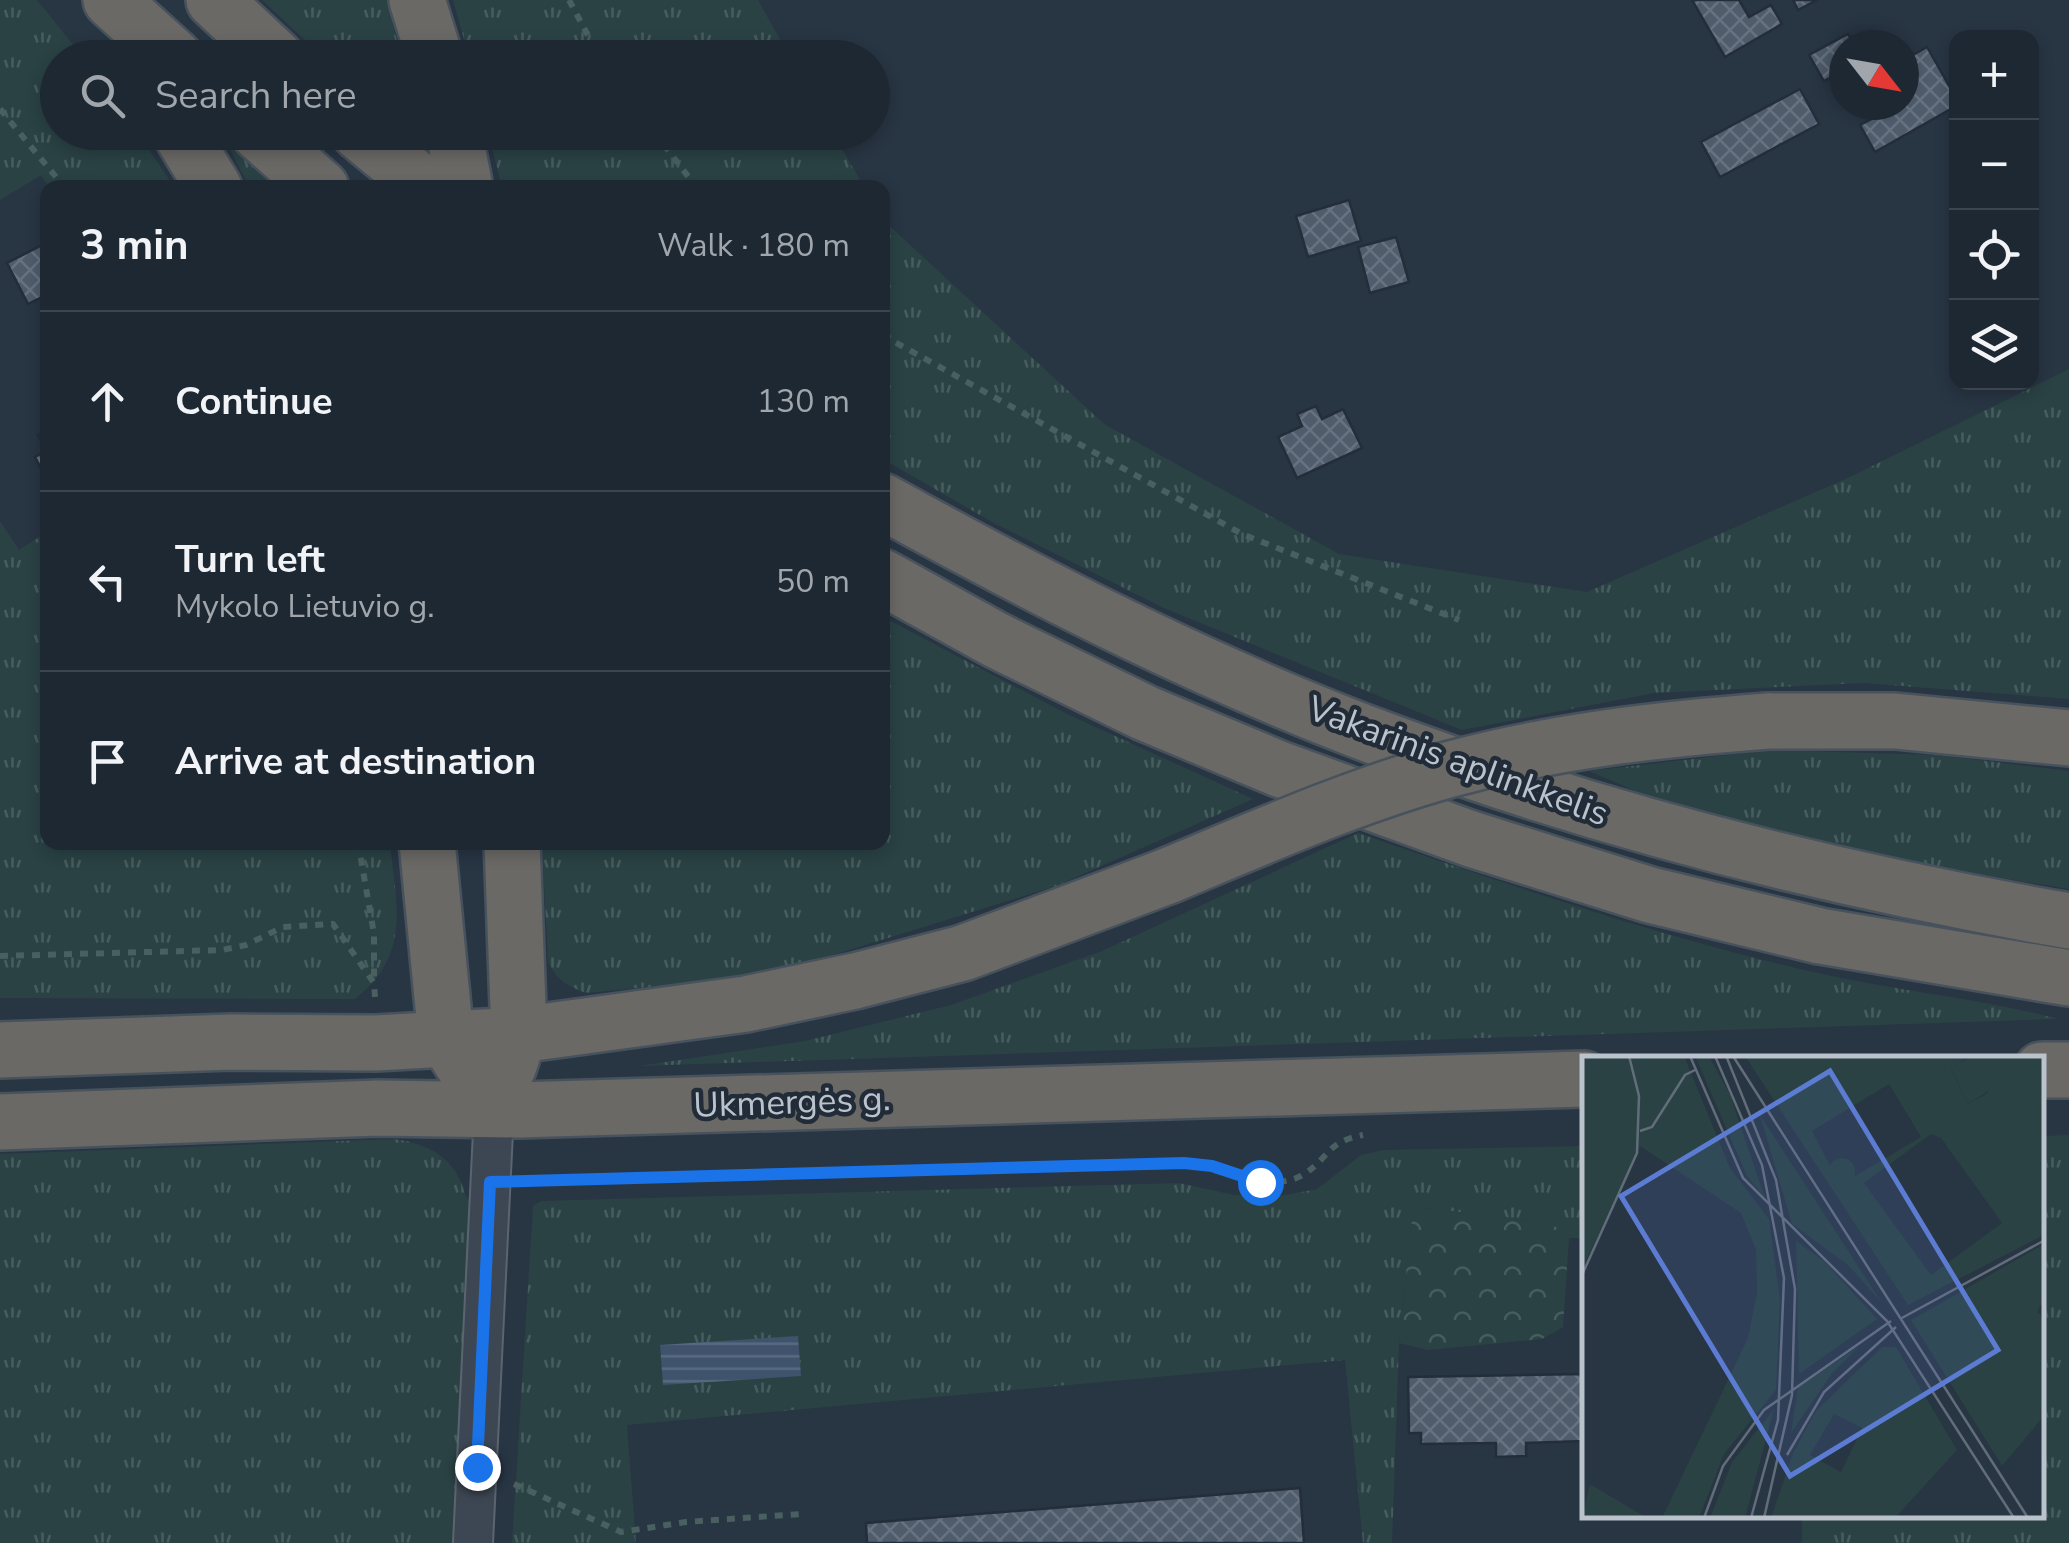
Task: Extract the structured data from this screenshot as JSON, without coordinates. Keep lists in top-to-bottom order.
{
  "streets": {
    "highway": ["Vakarinis aplinkkelis", "Ukmergės g."]
  },
  "north": "bottom right",
  "page": {
    "map_buttons": ["+", "−"],
    "search": "Search here",
    "heading": ["3 min", "Walk · 180 m"],
    "list": [
      ["Continue", "130 m"],
      ["Turn left", "Mykolo Lietuvio g.", "50 m"],
      "Arrive at destination"
    ]
  }
}
